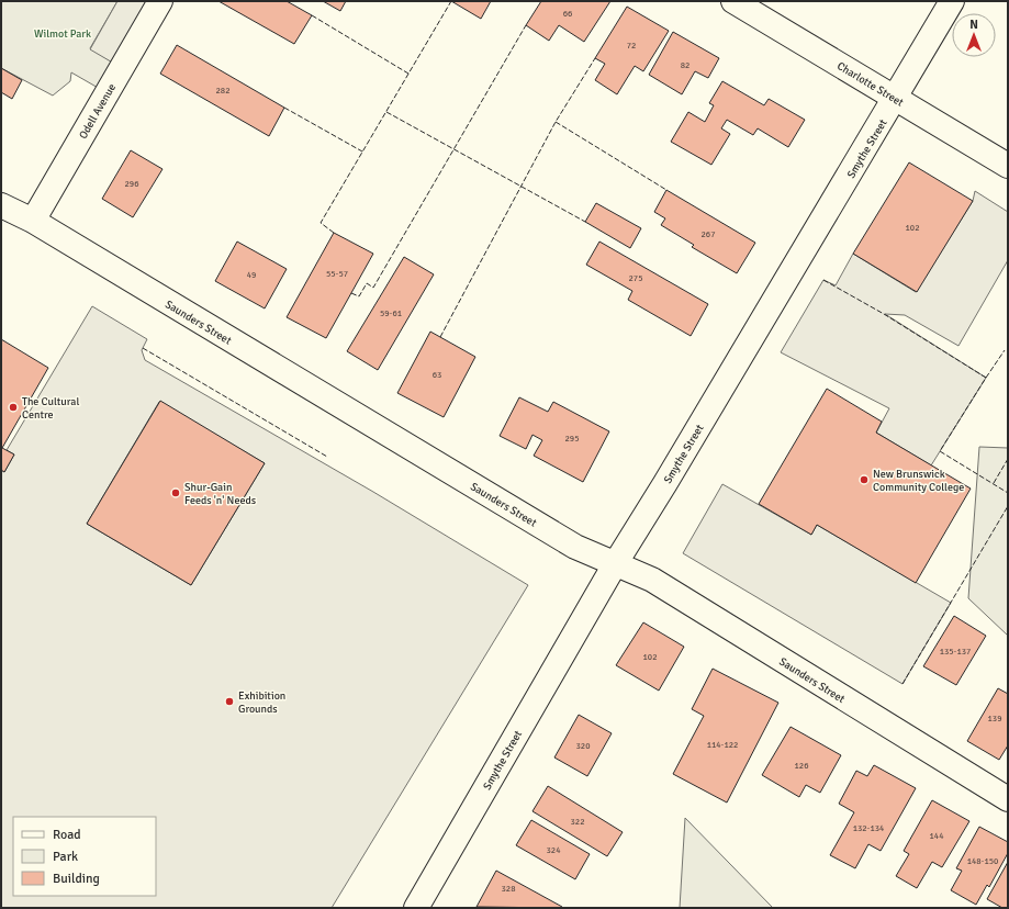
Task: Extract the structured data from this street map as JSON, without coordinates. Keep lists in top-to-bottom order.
{
  "streets": {
    "street": [
      "Charlotte Street",
      "Odell Avenue",
      "Smythe Street",
      "Saunders Street"
    ]
  },
  "crossings": [
    ["Charlotte Street", "Smythe Street"],
    ["Odell Avenue", "Saunders Street"],
    ["Smythe Street", "Saunders Street"]
  ],
  "parks": ["Wilmot Park"],
  "places": [
    "The Cultural Centre",
    "New Brunswick Community College",
    "Shur-Gain Feeds 'n' Needs",
    "Exhibition Grounds"
  ],
  "house_numbers": [
    "66",
    "72",
    "82",
    "282",
    "296",
    "102",
    "267",
    "55-57",
    "49",
    "275",
    "59-61",
    "63",
    "295",
    "135-137",
    "102",
    "139",
    "114-122",
    "320",
    "126",
    "322",
    "132-134",
    "144",
    "324",
    "148-150",
    "328"
  ],
  "legend": ["Road", "Park", "Building"],
  "north": "top"
}
